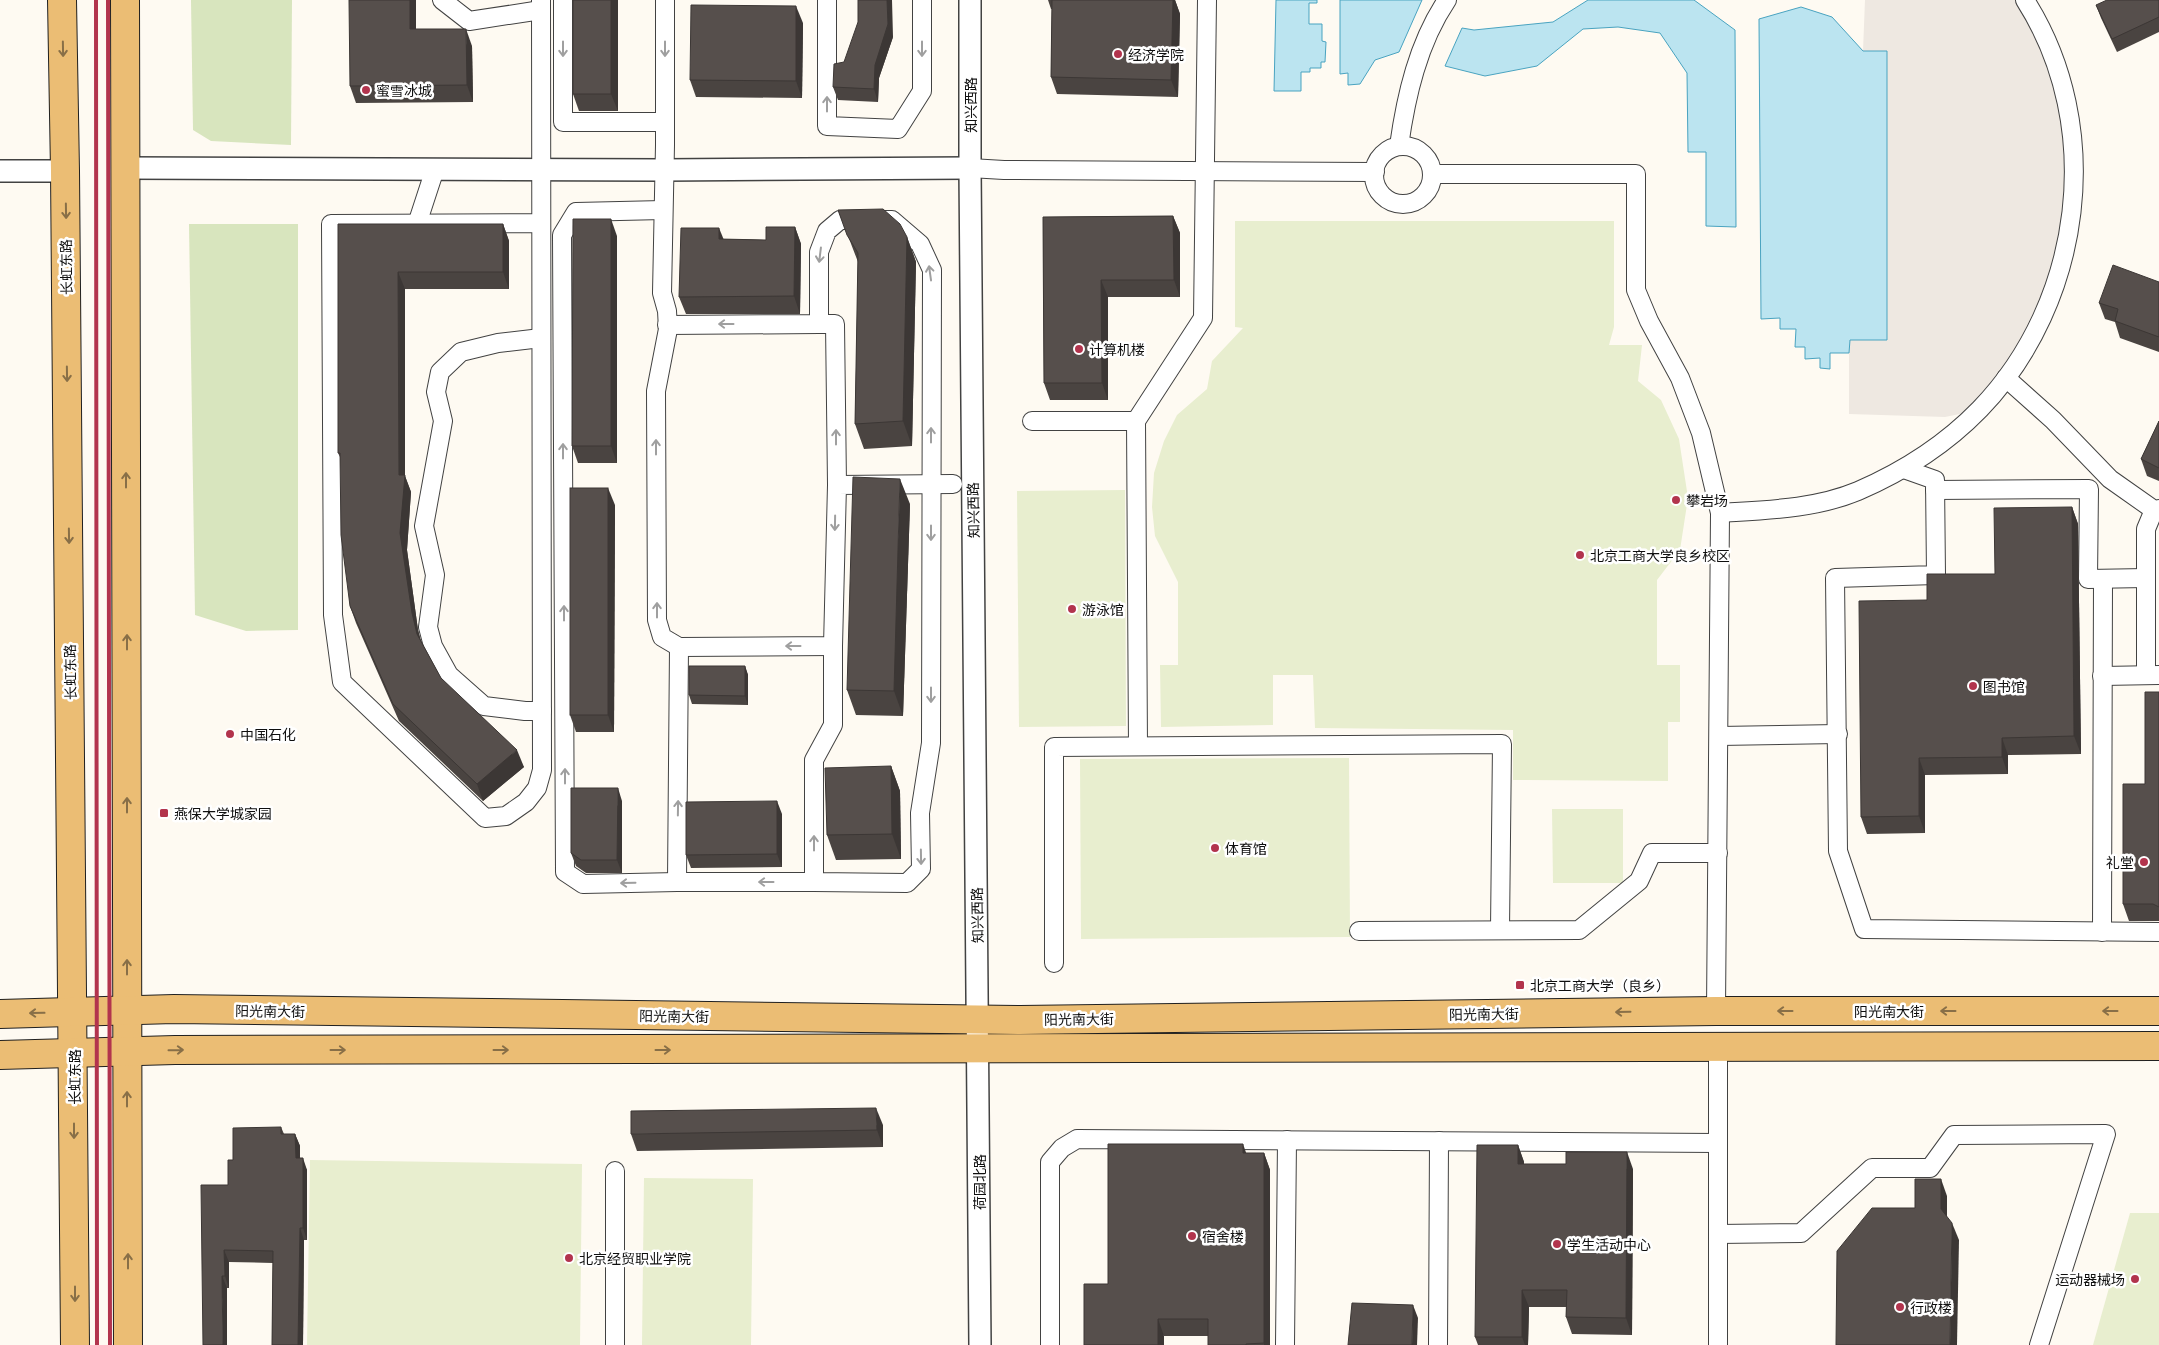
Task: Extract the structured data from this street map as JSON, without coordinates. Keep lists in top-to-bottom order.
{
  "streets": {
    "main road": ["长虹东路", "阳光南大街"],
    "street": ["知兴西路", "荷园北路"]
  },
  "crossings": [
    ["知兴西路", "阳光南大街"],
    ["知兴西路", "荷园北路"],
    ["长虹东路", "阳光南大街"],
    ["阳光南大街", "荷园北路"]
  ],
  "places": {
    "other": [
      "经济学院",
      "蜜雪冰城",
      "计算机楼",
      "攀岩场",
      "北京工商大学良乡校区",
      "游泳馆",
      "图书馆",
      "中国石化",
      "体育馆",
      "礼堂",
      "宿舍楼",
      "学生活动中心",
      "北京经贸职业学院",
      "运动器械场",
      "行政楼"
    ],
    "transit": ["燕保大学城家园", "北京工商大学（良乡）"]
  }
}
